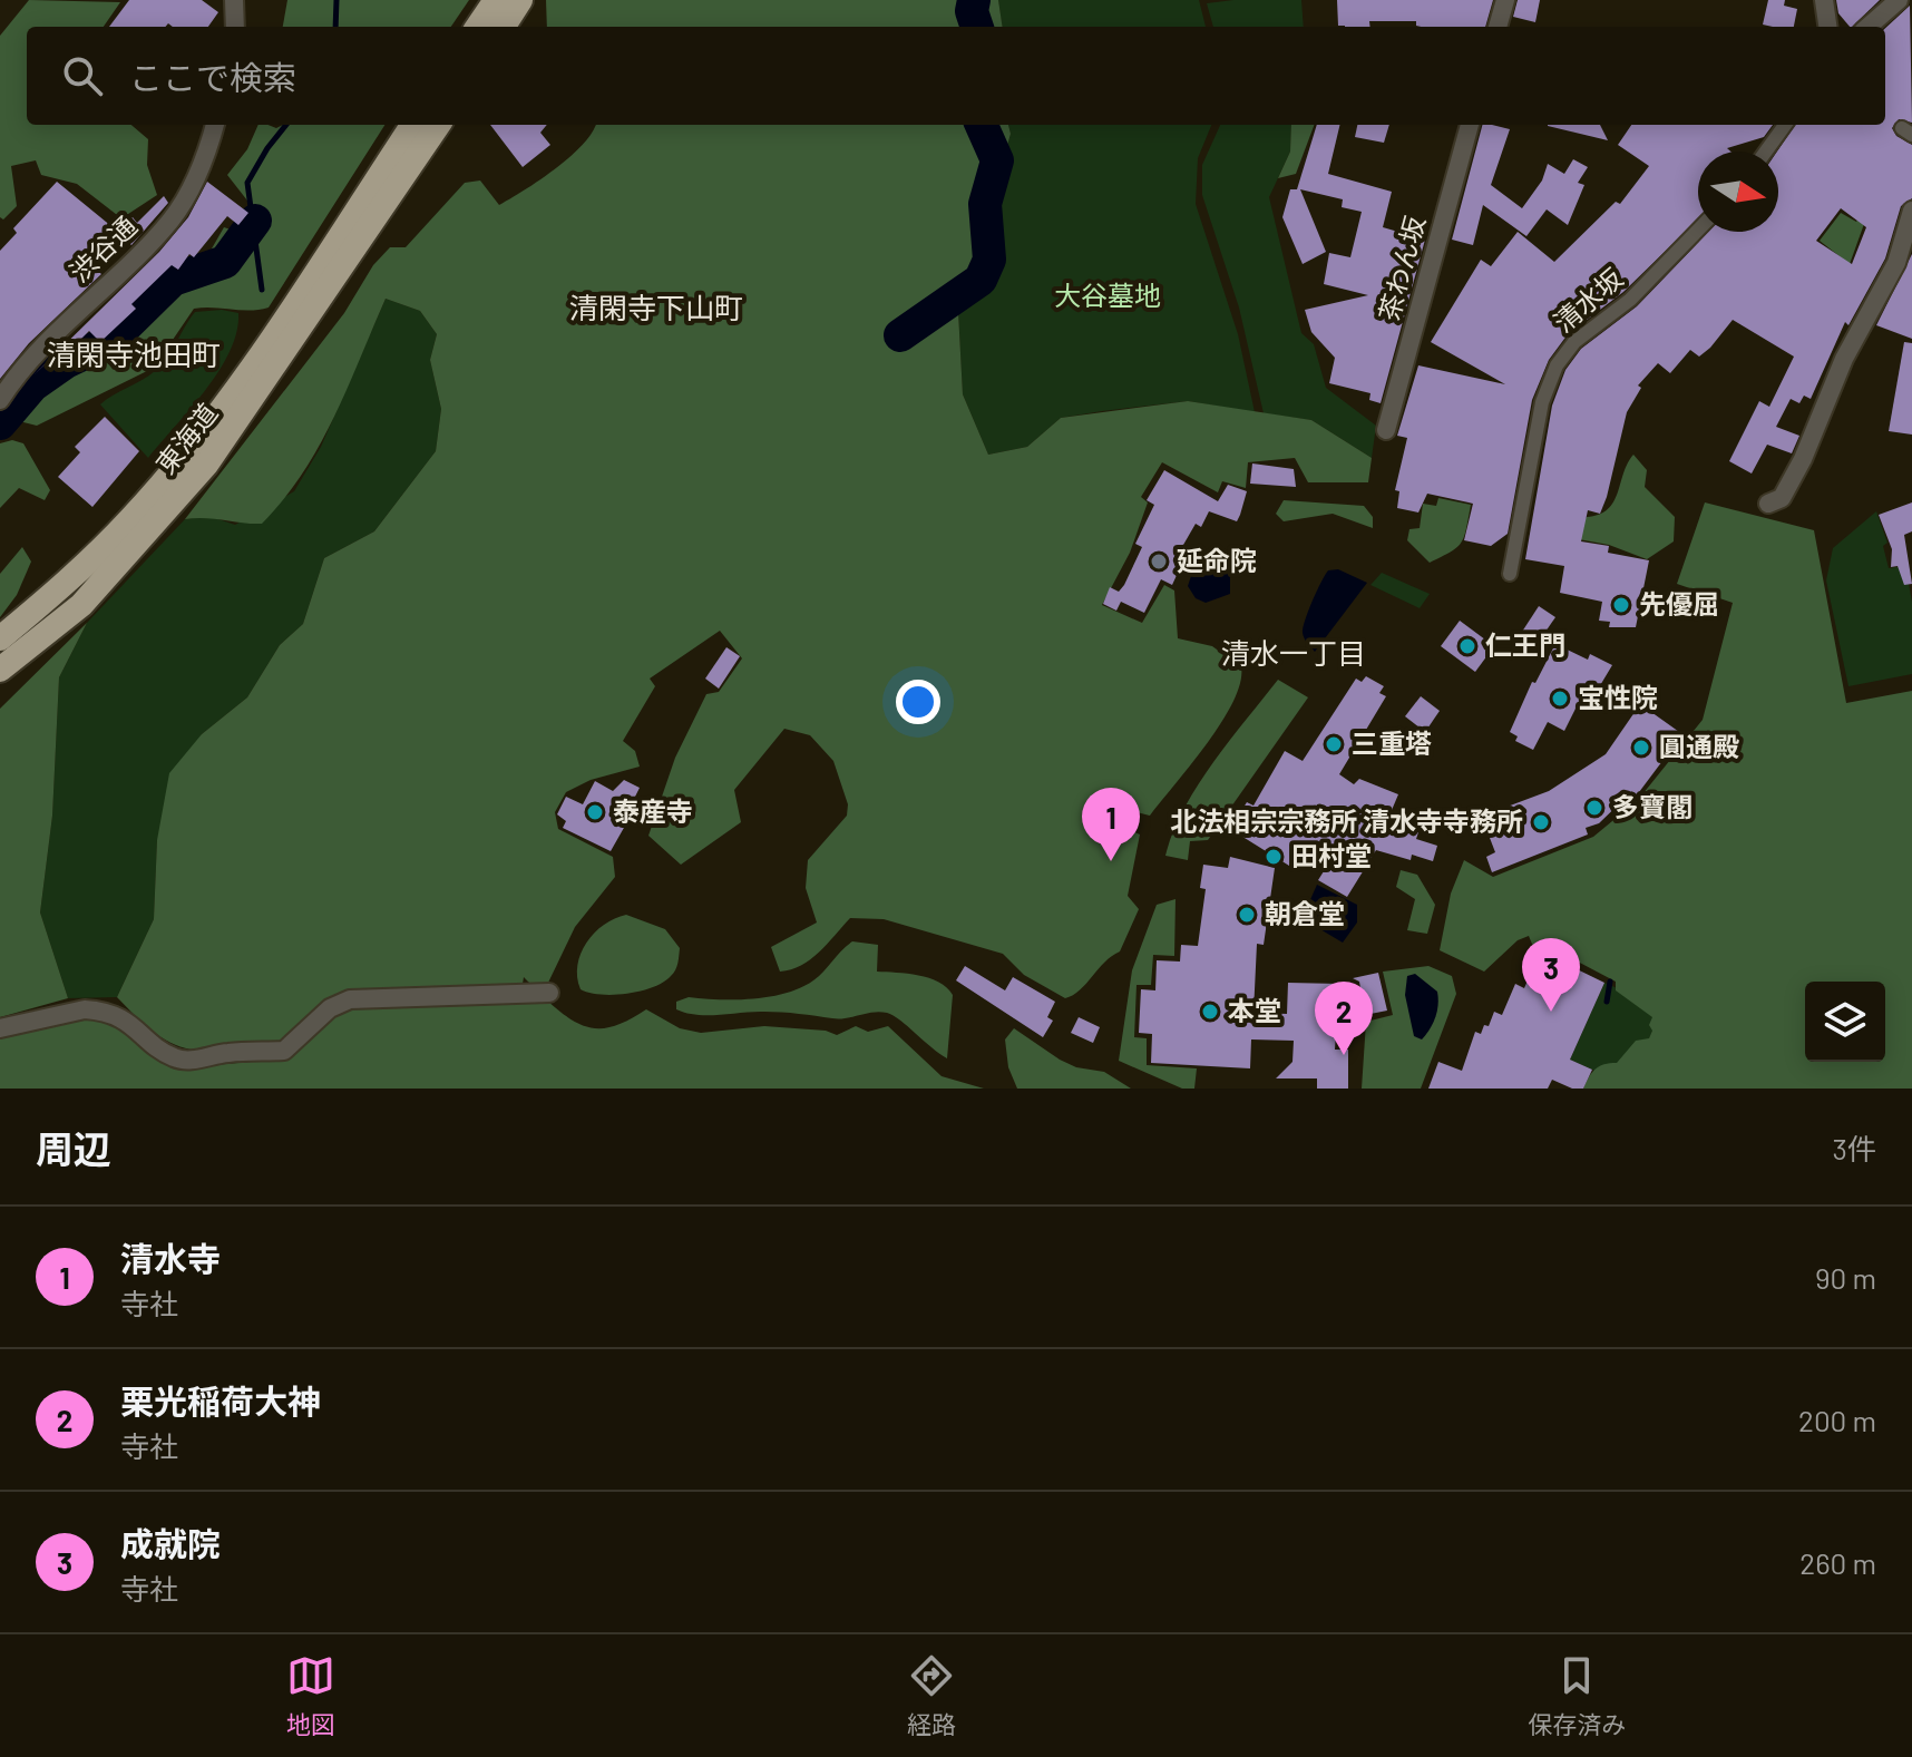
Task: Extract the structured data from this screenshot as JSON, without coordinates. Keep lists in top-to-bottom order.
{
  "streets": {
    "highway": ["東海道"],
    "street": ["渋谷通", "茶わん坂", "清水坂"]
  },
  "districts": ["清閑寺下山町", "清閑寺池田町", "清水一丁目"],
  "parks": ["大谷墓地"],
  "places": [
    "延命院",
    "先優屈",
    "仁王門",
    "宝性院",
    "三重塔",
    "圓通殿",
    "多寶閣",
    "泰産寺",
    "北法相宗宗務所 清水寺寺務所",
    "田村堂",
    "朝倉堂",
    "本堂"
  ],
  "north": "right",
  "page": {
    "search": "ここで検索",
    "pins": ["1", "3", "2"],
    "heading": ["周辺", "3件"],
    "list": [
      {
        "mark": "1",
        "name": "清水寺",
        "note": "寺社",
        "value": "90 m"
      },
      {
        "mark": "2",
        "name": "栗光稲荷大神",
        "note": "寺社",
        "value": "200 m"
      },
      {
        "mark": "3",
        "name": "成就院",
        "note": "寺社",
        "value": "260 m"
      }
    ],
    "nav": ["地図", "経路", "保存済み"]
  }
}
